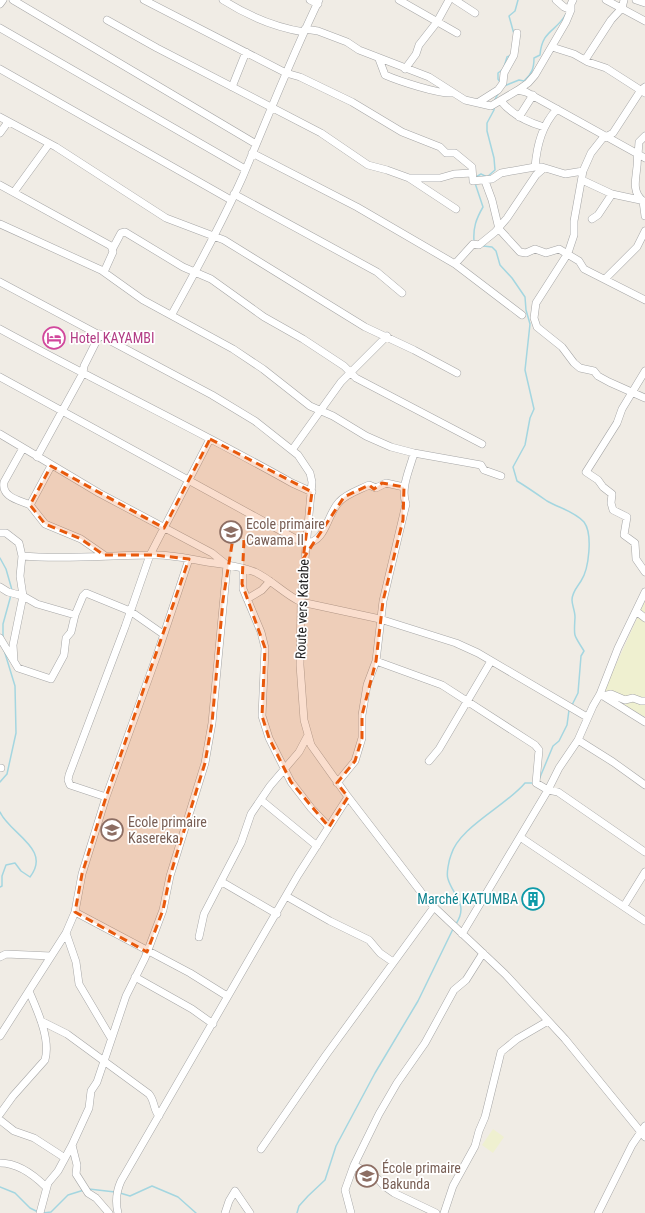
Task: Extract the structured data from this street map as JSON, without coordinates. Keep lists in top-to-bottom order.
{
  "streets": {
    "street": ["Route vers Katabe"]
  },
  "places": {
    "hotel": ["Hotel KAYAMBI"],
    "school or university": ["Ecole primaire Cawama II", "Ecole primaire Kasereka", "École primaire Bakunda"],
    "building": ["Marché KATUMBA"]
  }
}
